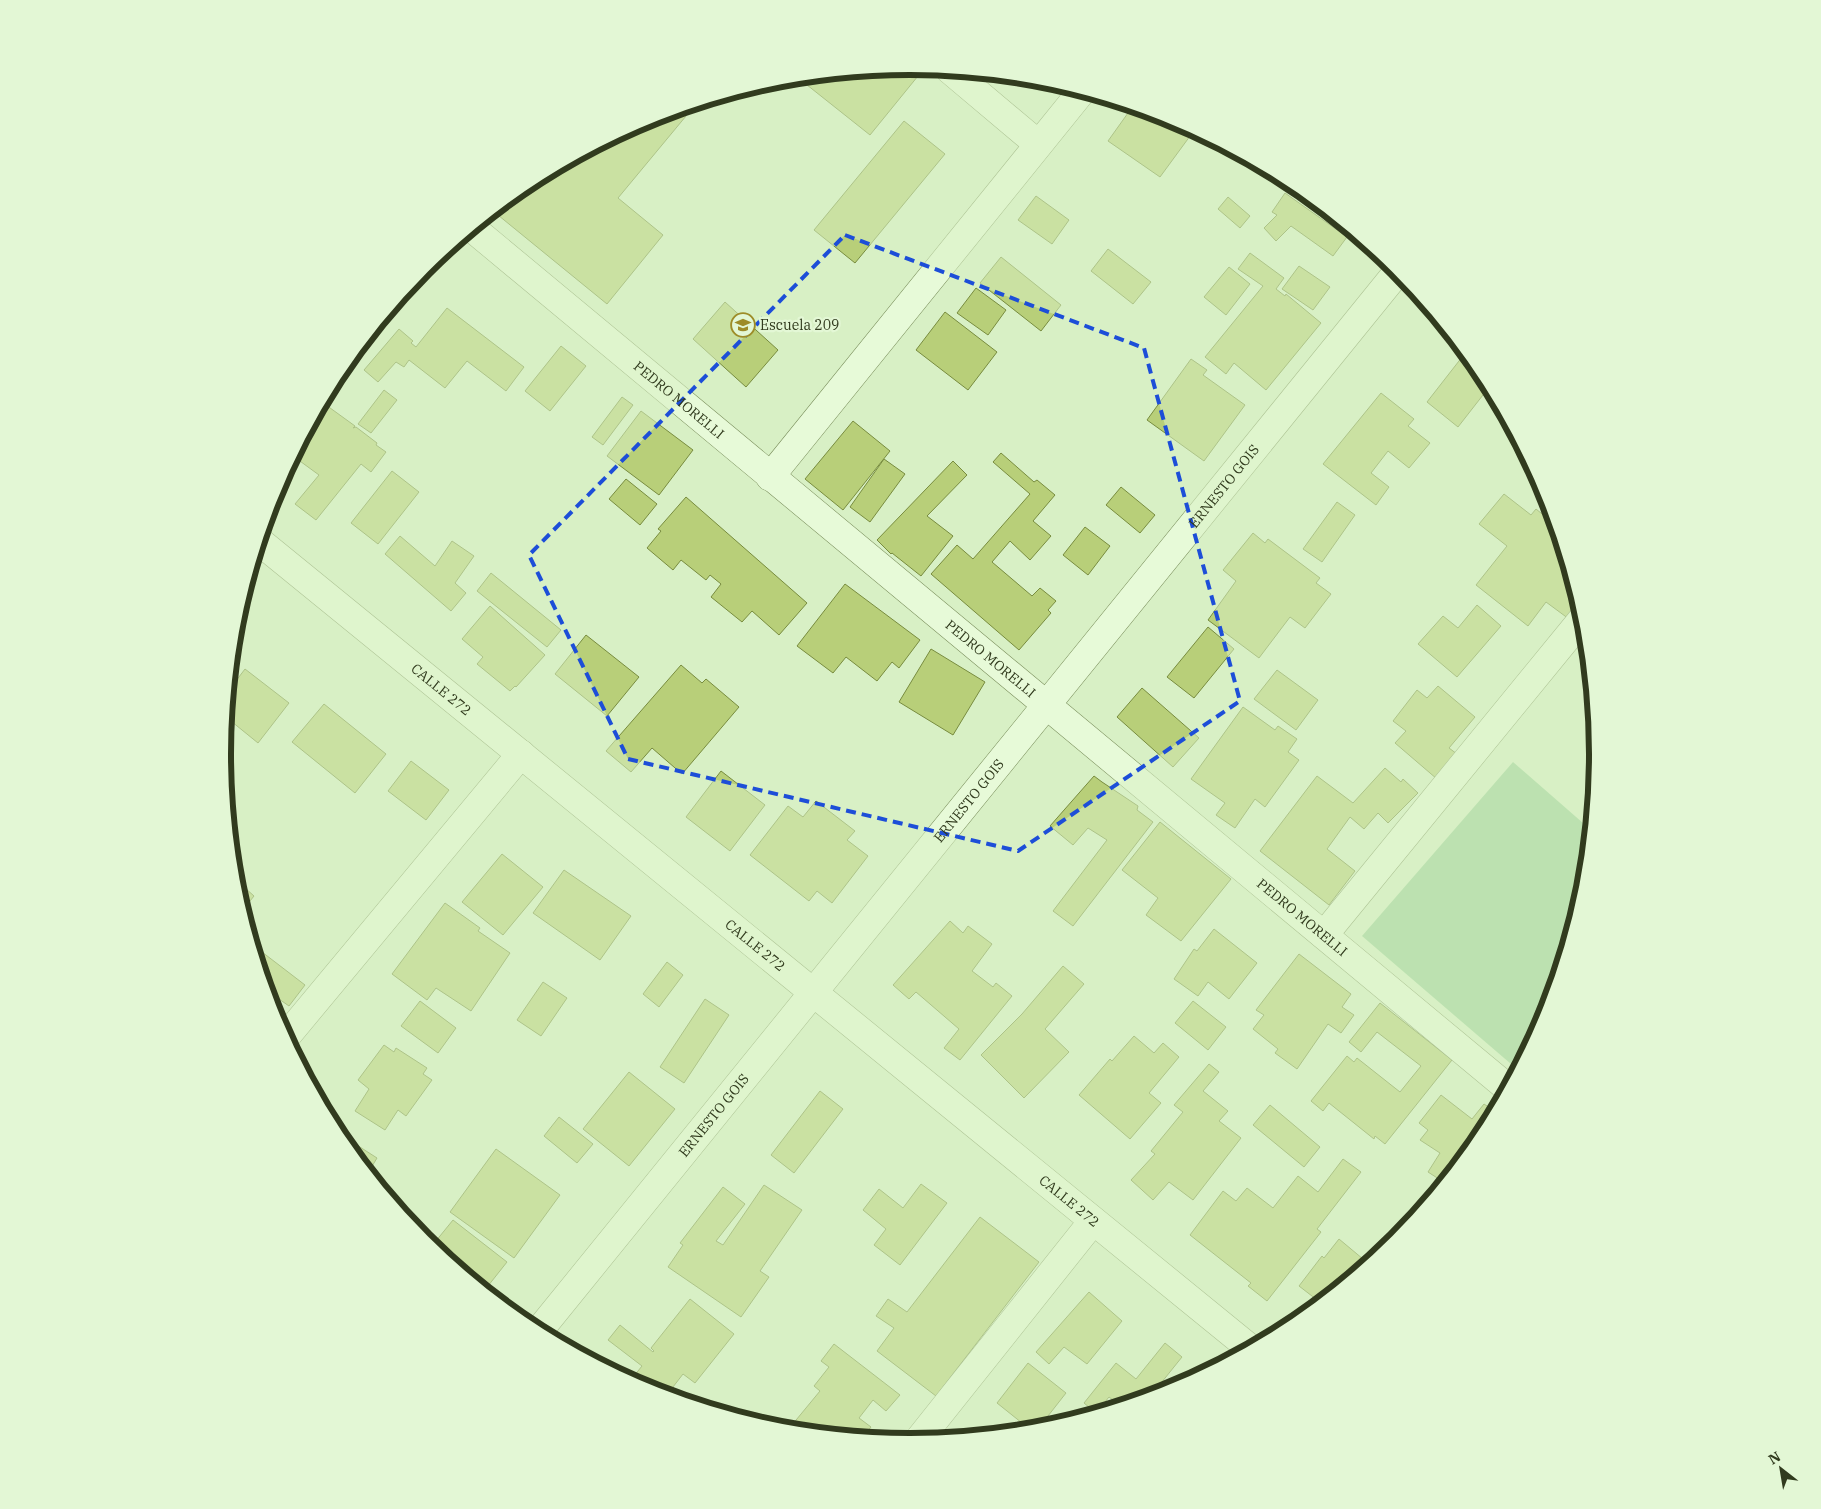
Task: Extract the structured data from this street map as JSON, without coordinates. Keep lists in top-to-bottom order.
{
  "streets": {
    "street": ["PEDRO MORELLI", "ERNESTO GOIS", "CALLE 272"]
  },
  "crossings": [
    ["PEDRO MORELLI", "ERNESTO GOIS"],
    ["ERNESTO GOIS", "CALLE 272"]
  ],
  "places": {
    "school or university": ["Escuela 209"]
  },
  "north": "top left"
}
